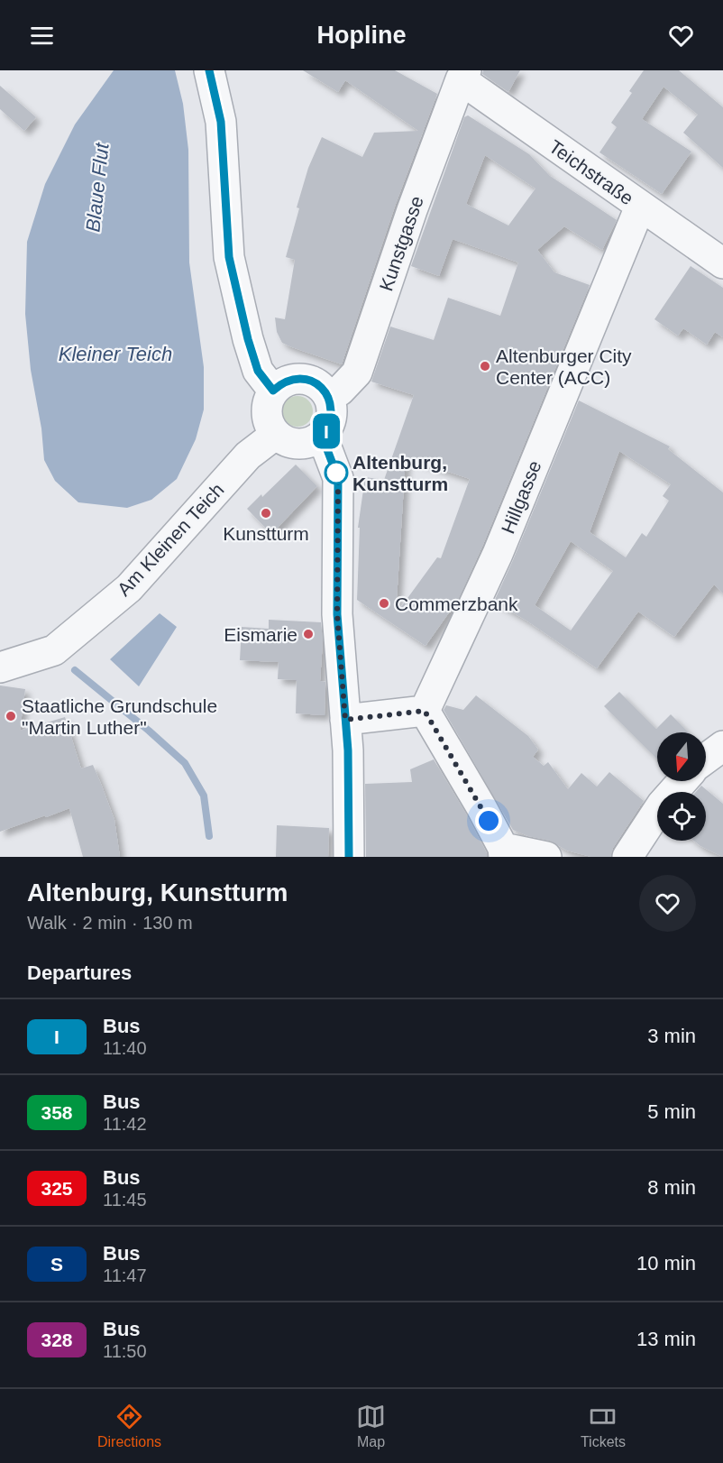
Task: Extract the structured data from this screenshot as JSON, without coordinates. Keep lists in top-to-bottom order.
{
  "streets": {
    "street": [
      "Teichstraße",
      "Kunstgasse",
      "Hillgasse",
      "Am Kleinen Teich"
    ]
  },
  "crossings": [
    ["Teichstraße", "Kunstgasse"],
    ["Teichstraße", "Hillgasse"],
    ["Kunstgasse", "Am Kleinen Teich"]
  ],
  "water": ["Blaue Flut", "Kleiner Teich"],
  "places": [
    "Altenburger City Center (ACC)",
    "Altenburg, Kunstturm",
    "Kunstturm",
    "Commerzbank",
    "Eismarie",
    "Staatliche Grundschule \"Martin Luther\""
  ],
  "lines": ["bus line I"],
  "north": "bottom",
  "page": {
    "header": "Hopline",
    "on_map": "I",
    "heading": [
      ["Altenburg, Kunstturm", "Walk · 2 min · 130 m"],
      "Departures"
    ],
    "list": [
      {
        "mark": "I",
        "name": "Bus",
        "note": "11:40",
        "value": "3 min"
      },
      {
        "mark": "358",
        "name": "Bus",
        "note": "11:42",
        "value": "5 min"
      },
      {
        "mark": "325",
        "name": "Bus",
        "note": "11:45",
        "value": "8 min"
      },
      {
        "mark": "S",
        "name": "Bus",
        "note": "11:47",
        "value": "10 min"
      },
      {
        "mark": "328",
        "name": "Bus",
        "note": "11:50",
        "value": "13 min"
      }
    ],
    "tabs": ["Directions", "Map", "Tickets"]
  }
}
